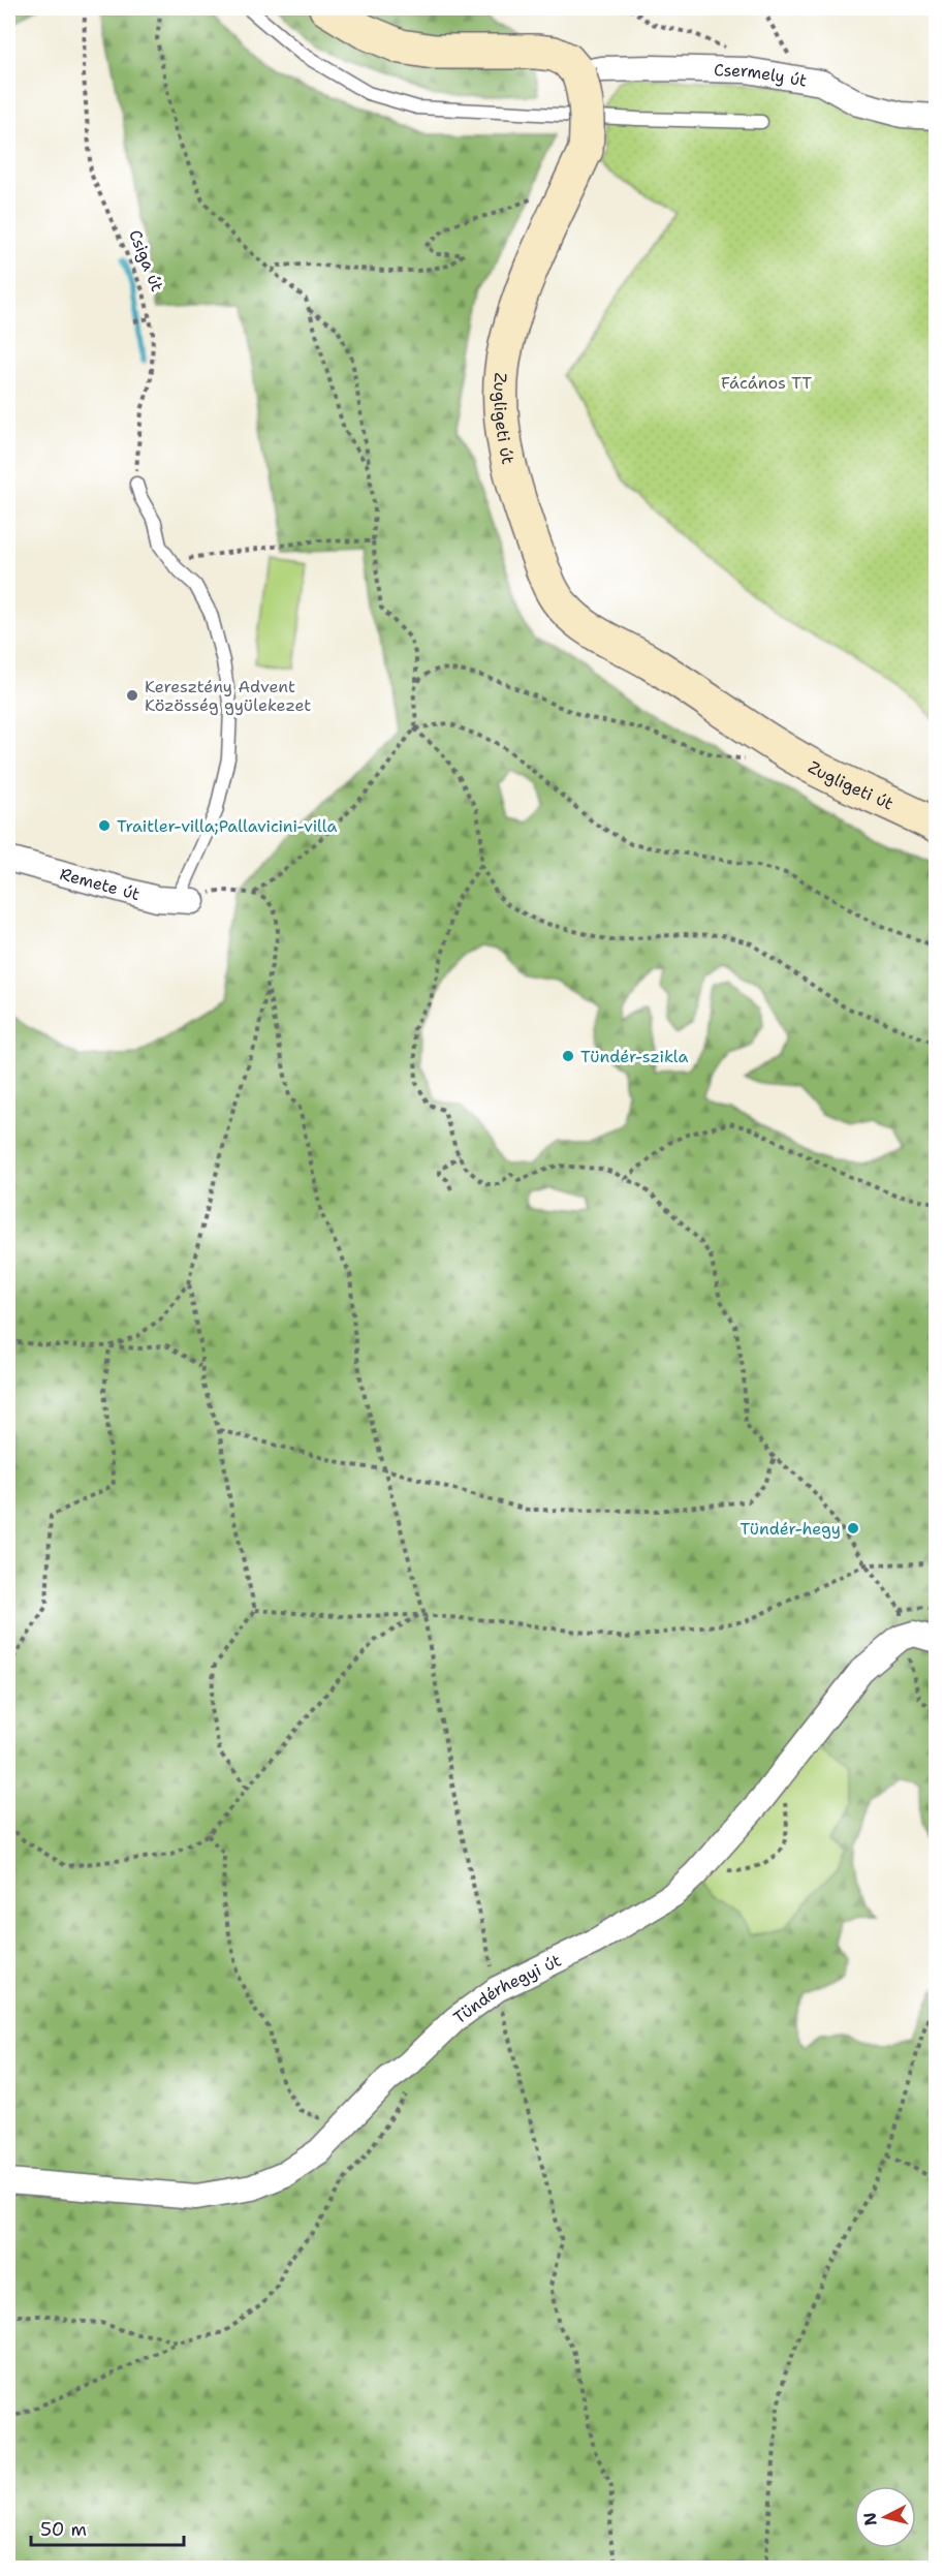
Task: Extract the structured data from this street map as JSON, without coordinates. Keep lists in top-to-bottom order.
{
  "streets": {
    "street": [
      "Csermely út",
      "Zugligeti út",
      "Remete út",
      "Tündérhegyi út"
    ],
    "path": ["Csiga út"]
  },
  "crossings": [
    ["Csermely út", "Zugligeti út"]
  ],
  "parks": ["Fácános TT"],
  "places": [
    "Keresztény Advent Közösség gyülekezet",
    "Traitler-villa;Pallavicini-villa",
    "Tündér-szikla",
    "Tündér-hegy"
  ],
  "scale_bar": "50 m",
  "north": "left"
}
